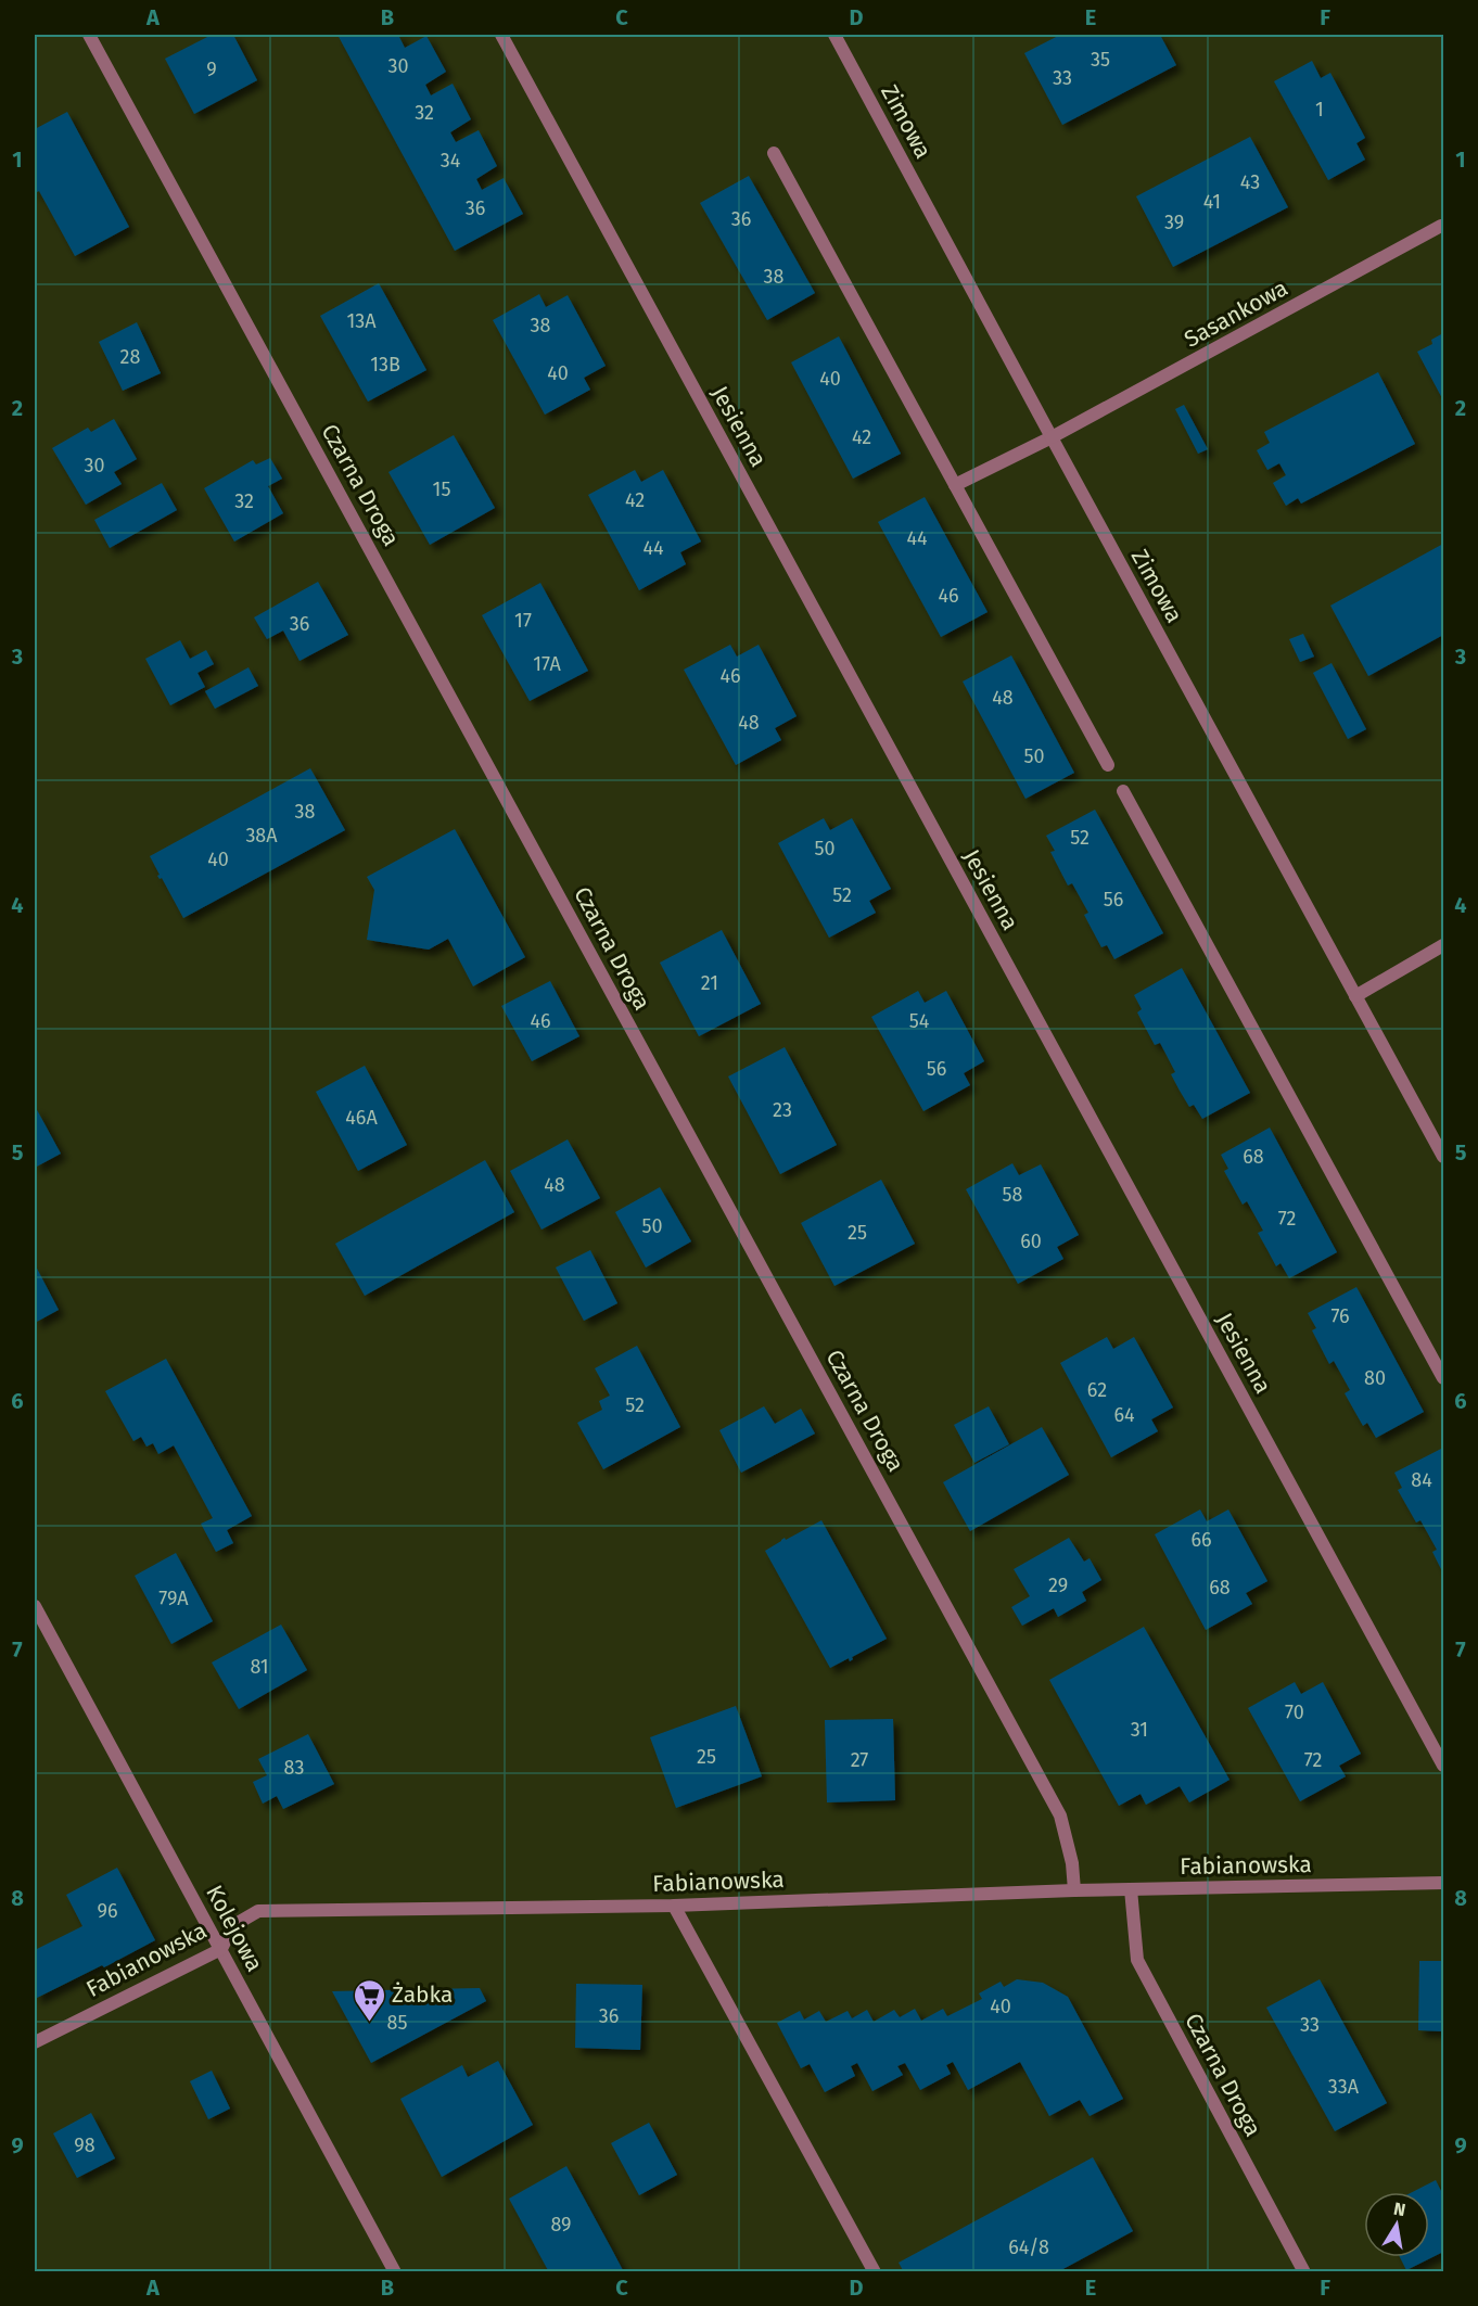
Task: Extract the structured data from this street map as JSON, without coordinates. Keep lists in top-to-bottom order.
{
  "streets": {
    "street": [
      "Zimowa",
      "Sasankowa",
      "Jesienna",
      "Czarna Droga",
      "Fabianowska",
      "Kolejowa"
    ]
  },
  "crossings": [
    ["Zimowa", "Sasankowa"],
    ["Czarna Droga", "Fabianowska"],
    ["Fabianowska", "Kolejowa"]
  ],
  "places": {
    "supermarket": ["Żabka"]
  },
  "house_numbers": [
    "35",
    "30",
    "9",
    "33",
    "1",
    "32",
    "34",
    "43",
    "41",
    "36",
    "36",
    "39",
    "38",
    "13A",
    "38",
    "28",
    "13B",
    "40",
    "40",
    "42",
    "30",
    "15",
    "42",
    "32",
    "44",
    "44",
    "46",
    "17",
    "36",
    "17A",
    "46",
    "48",
    "48",
    "50",
    "38",
    "38A",
    "52",
    "50",
    "40",
    "52",
    "56",
    "21",
    "46",
    "54",
    "56",
    "23",
    "46A",
    "68",
    "48",
    "58",
    "72",
    "50",
    "25",
    "60",
    "76",
    "80",
    "62",
    "52",
    "64",
    "84",
    "66",
    "29",
    "68",
    "79A",
    "81",
    "70",
    "31",
    "25",
    "27",
    "72",
    "83",
    "96",
    "40",
    "36",
    "85",
    "33",
    "33A",
    "98",
    "89",
    "64/8"
  ],
  "north": "top",
  "grid": {
    "columns": [
      "A",
      "B",
      "C",
      "D",
      "E",
      "F"
    ],
    "rows": [
      "1",
      "2",
      "3",
      "4",
      "5",
      "6",
      "7",
      "8",
      "9"
    ]
  }
}
